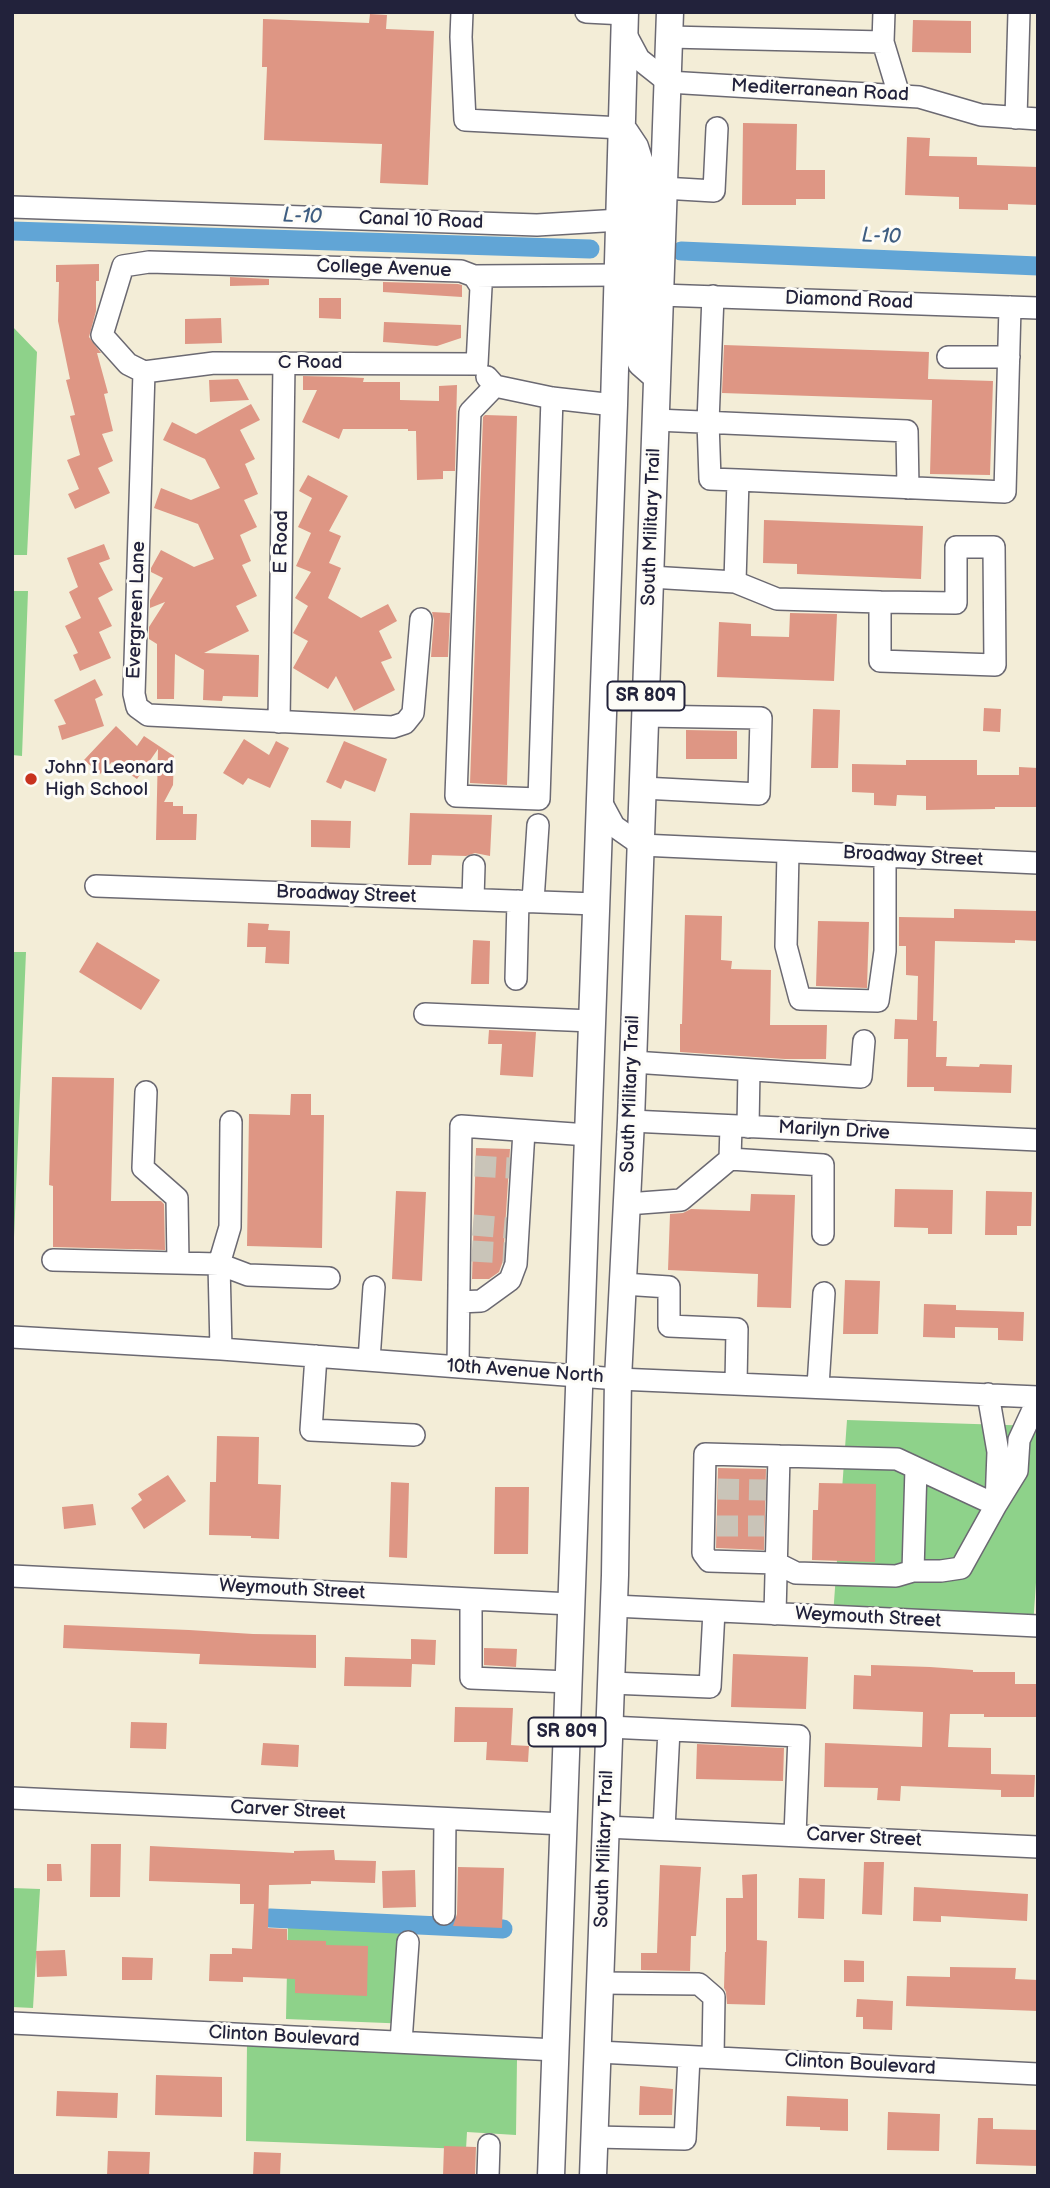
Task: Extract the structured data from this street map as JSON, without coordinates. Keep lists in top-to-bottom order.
{
  "streets": {
    "main road": ["South Military Trail", "SR 809"],
    "street": [
      "Mediterranean Road",
      "Canal 10 Road",
      "College Avenue",
      "Diamond Road",
      "C Road",
      "E Road",
      "Evergreen Lane",
      "Broadway Street",
      "Marilyn Drive",
      "10th Avenue North",
      "Weymouth Street",
      "Carver Street",
      "Clinton Boulevard"
    ]
  },
  "crossings": [
    ["Mediterranean Road", "South Military Trail"],
    ["Canal 10 Road", "SR 809"],
    ["College Avenue", "C Road"],
    ["College Avenue", "Evergreen Lane"],
    ["College Avenue", "SR 809"],
    ["Diamond Road", "South Military Trail"],
    ["C Road", "E Road"],
    ["C Road", "Evergreen Lane"],
    ["South Military Trail", "Broadway Street"],
    ["South Military Trail", "Marilyn Drive"],
    ["South Military Trail", "10th Avenue North"],
    ["South Military Trail", "Weymouth Street"],
    ["South Military Trail", "Carver Street"],
    ["South Military Trail", "Clinton Boulevard"],
    ["E Road", "Evergreen Lane"],
    ["SR 809", "Broadway Street"],
    ["SR 809", "10th Avenue North"],
    ["SR 809", "Weymouth Street"],
    ["SR 809", "Carver Street"],
    ["SR 809", "Clinton Boulevard"]
  ],
  "water": ["L-10"],
  "places": ["John I Leonard High School"]
}
